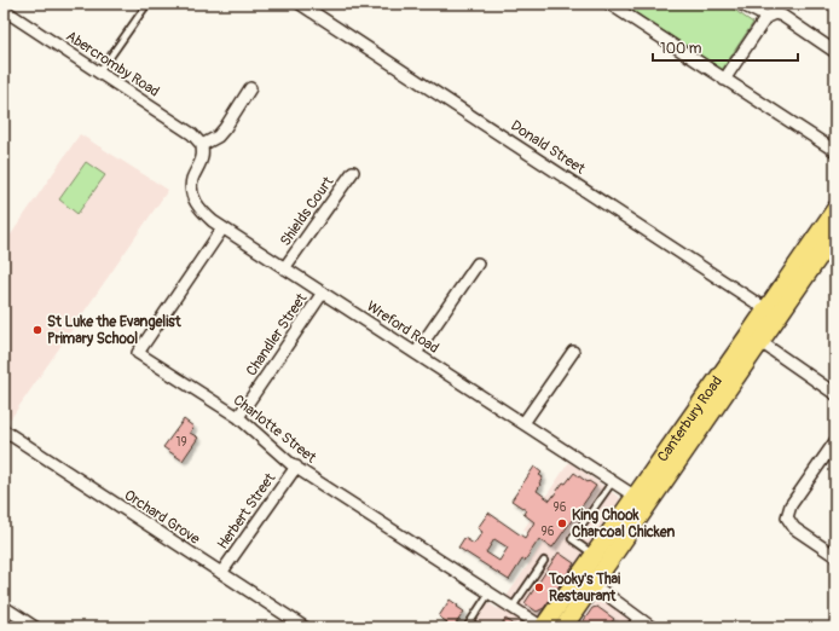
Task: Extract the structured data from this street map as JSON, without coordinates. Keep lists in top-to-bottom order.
{
  "streets": {
    "main road": ["Canterbury Road"],
    "street": [
      "Abercromby Road",
      "Donald Street",
      "Shields Court",
      "Wreford Road",
      "Chandler Street",
      "Charlotte Street",
      "Herbert Street",
      "Orchard Grove"
    ]
  },
  "crossings": [
    ["Abercromby Road", "Wreford Road"],
    ["Donald Street", "Canterbury Road"],
    ["Shields Court", "Wreford Road"],
    ["Wreford Road", "Chandler Street"],
    ["Wreford Road", "Canterbury Road"],
    ["Wreford Road", "Charlotte Street"],
    ["Chandler Street", "Charlotte Street"],
    ["Canterbury Road", "Charlotte Street"],
    ["Charlotte Street", "Herbert Street"],
    ["Herbert Street", "Orchard Grove"]
  ],
  "places": ["St Luke the Evangelist Primary School", "King Chook Charcoal Chicken", "Tooky's Thai Restaurant"],
  "house_numbers": ["19", "96", "96"],
  "scale_bar": "100 m"
}
